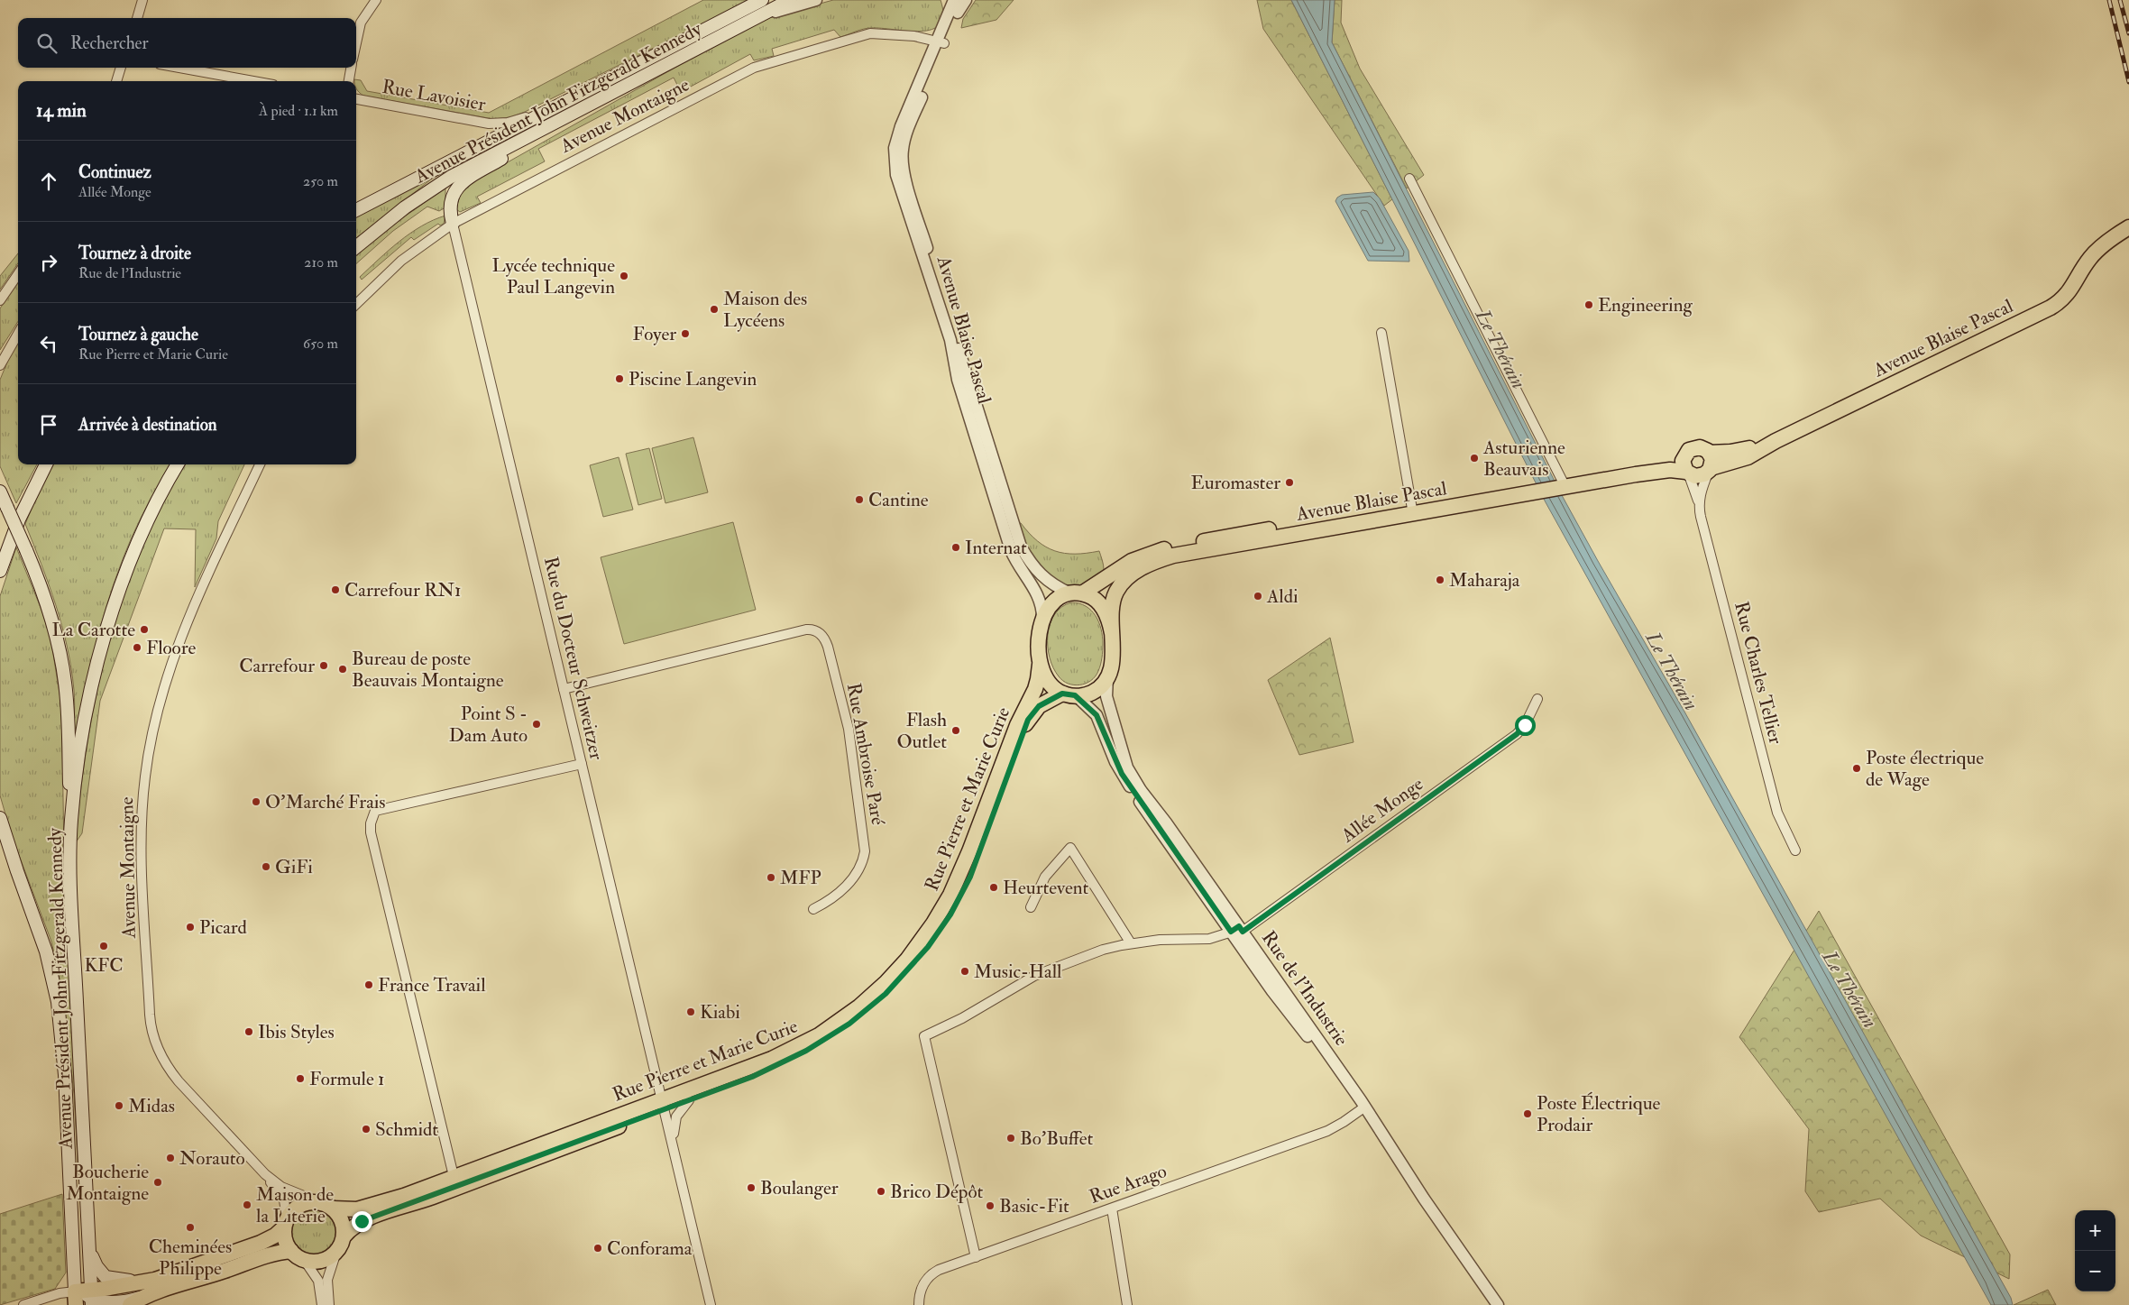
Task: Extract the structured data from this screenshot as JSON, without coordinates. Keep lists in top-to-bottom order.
{
  "streets": {
    "main road": ["Avenue Président John Fitzgerald Kennedy", "Avenue Blaise Pascal", "Rue Pierre et Marie Curie"],
    "street": [
      "Rue Lavoisier",
      "Avenue Montaigne",
      "Rue du Docteur Schweitzer",
      "Rue Charles Tellier",
      "Rue Ambroise Paré",
      "Allée Monge",
      "Rue de l'Industrie",
      "Rue Arago"
    ]
  },
  "crossings": [
    ["Rue Lavoisier", "Avenue Président John Fitzgerald Kennedy"],
    ["Avenue Montaigne", "Avenue Blaise Pascal"],
    ["Avenue Montaigne", "Rue du Docteur Schweitzer"],
    ["Avenue Montaigne", "Rue Pierre et Marie Curie"],
    ["Avenue Blaise Pascal", "Rue Charles Tellier"],
    ["Avenue Blaise Pascal", "Rue Pierre et Marie Curie"],
    ["Avenue Blaise Pascal", "Rue de l'Industrie"],
    ["Rue du Docteur Schweitzer", "Rue Ambroise Paré"],
    ["Rue du Docteur Schweitzer", "Rue Pierre et Marie Curie"],
    ["Rue Pierre et Marie Curie", "Rue de l'Industrie"],
    ["Allée Monge", "Rue de l'Industrie"],
    ["Allée Monge", "Rue Arago"],
    ["Rue de l'Industrie", "Rue Arago"]
  ],
  "water": ["Le Thérain"],
  "places": [
    "Lycée technique Paul Langevin",
    "Engineering",
    "Maison des Lycéens",
    "Foyer",
    "Piscine Langevin",
    "Asturienne Beauvais",
    "Euromaster",
    "Cantine",
    "Internat",
    "Maharaja",
    "Carrefour RN1",
    "Aldi",
    "La Carotte",
    "Floore",
    "Carrefour",
    "Bureau de poste Beauvais Montaigne",
    "Point S - Dam Auto",
    "Flash Outlet",
    "Poste électrique de Wage",
    "O'Marché Frais",
    "GiFi",
    "MFP",
    "Heurtevent",
    "Picard",
    "KFC",
    "Music-Hall",
    "France Travail",
    "Kiabi",
    "Ibis Styles",
    "Formule 1",
    "Midas",
    "Poste Électrique Prodair",
    "Schmidt",
    "Bo'Buffet",
    "Norauto",
    "Boucherie Montaigne",
    "Boulanger",
    "Brico Dépôt",
    "Maison de la Literie",
    "Basic-Fit",
    "Cheminées Philippe",
    "Conforama"
  ],
  "page": {
    "search": "Rechercher",
    "heading": ["14 min", "À pied · 1.1 km"],
    "list": [
      ["Continuez", "Allée Monge", "250 m"],
      ["Tournez à droite", "Rue de l'Industrie", "210 m"],
      ["Tournez à gauche", "Rue Pierre et Marie Curie", "650 m"],
      "Arrivée à destination"
    ],
    "map_buttons": ["+", "−"]
  }
}
